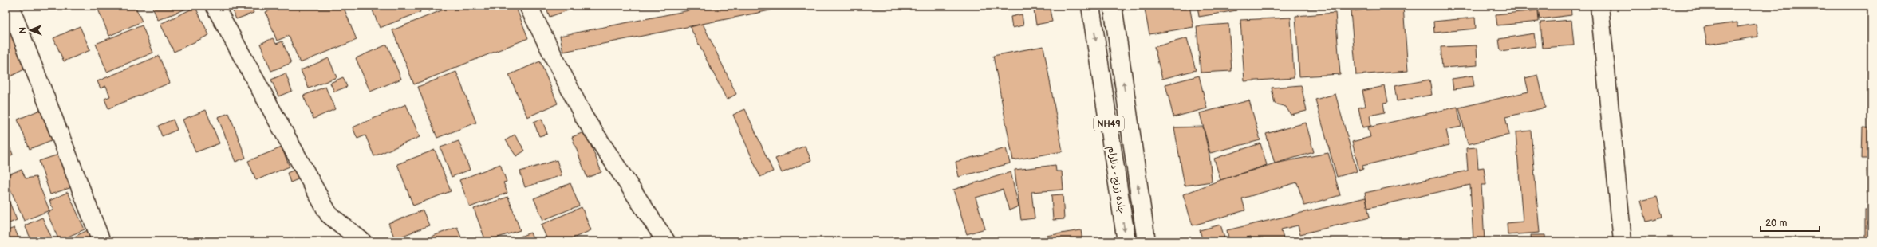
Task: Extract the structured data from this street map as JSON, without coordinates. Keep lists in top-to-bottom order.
{
  "streets": {
    "main road": ["NH49", "جاده زرنج - دلارام"]
  },
  "scale_bar": "20 m",
  "north": "left"
}
